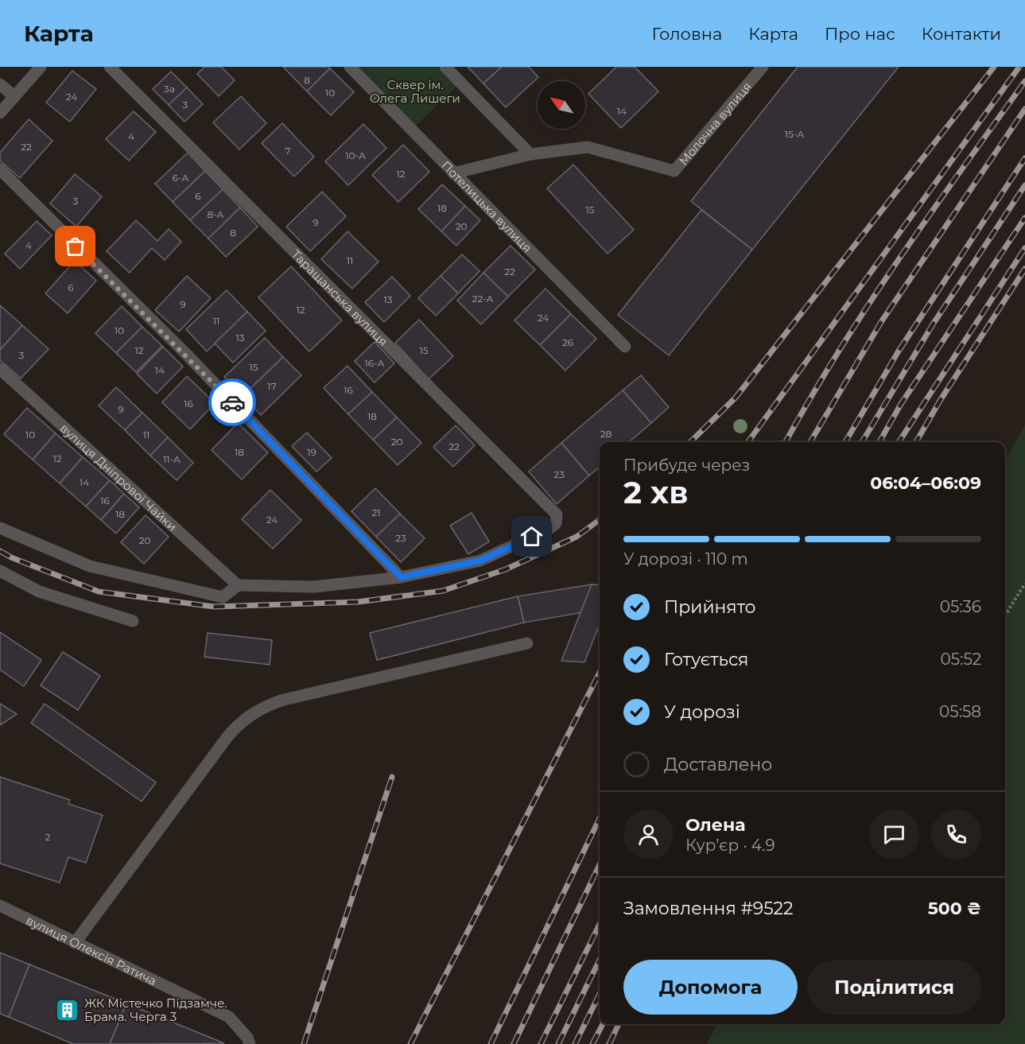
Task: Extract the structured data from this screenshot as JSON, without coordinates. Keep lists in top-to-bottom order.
{
  "streets": {
    "street": [
      "Молочна вулиця",
      "Потелицька вулиця",
      "Таращанська вулиця",
      "вулиця Дніпрової Чайки",
      "вулиця Олексія Ратича"
    ]
  },
  "parks": ["Сквер ім. Олега Лишеги"],
  "places": {
    "building": ["ЖК Містечко Підзамче. Брама. Черга 3"]
  },
  "house_numbers": [
    "8",
    "3а",
    "10",
    "24",
    "3",
    "14",
    "15-А",
    "4",
    "22",
    "7",
    "10-А",
    "12",
    "6-А",
    "6",
    "3",
    "18",
    "15",
    "8-А",
    "9",
    "20",
    "8",
    "4",
    "11",
    "22",
    "6",
    "22-А",
    "13",
    "9",
    "12",
    "24",
    "11",
    "10",
    "13",
    "26",
    "12",
    "15",
    "3",
    "16-А",
    "15",
    "14",
    "17",
    "16",
    "16",
    "9",
    "18",
    "28",
    "10",
    "11",
    "20",
    "22",
    "18",
    "19",
    "12",
    "11-А",
    "23",
    "14",
    "16",
    "21",
    "18",
    "24",
    "23",
    "20",
    "2"
  ],
  "north": "top left",
  "page": {
    "header": "Карта",
    "nav": [
      "Головна",
      "Карта",
      "Про нас",
      "Контакти"
    ],
    "heading": ["2 хв", "Прибуде через", "06:04–06:09"],
    "panel": [
      "Олена",
      "Кур’єр · 4.9",
      "Замовлення #9522",
      "500 ₴"
    ],
    "bar": "У дорозі · 110 m",
    "list": [
      ["Прийнято", "05:36"],
      ["Готується", "05:52"],
      ["У дорозі", "05:58"],
      "Доставлено"
    ],
    "buttons": ["Допомога", "Поділитися"]
  }
}
